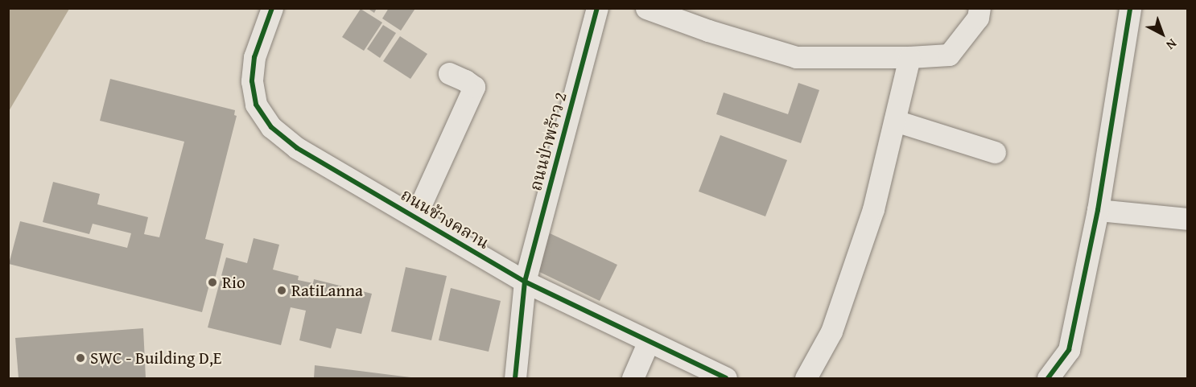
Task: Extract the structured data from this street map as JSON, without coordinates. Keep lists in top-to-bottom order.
{
  "streets": {
    "street": ["ถนนป่าพร้าว 2", "ถนนช้างคลาน"]
  },
  "crossings": [
    ["ถนนป่าพร้าว 2", "ถนนช้างคลาน"]
  ],
  "places": ["Rio", "RatiLanna", "SWC - Building D,E"],
  "north": "bottom right"
}
